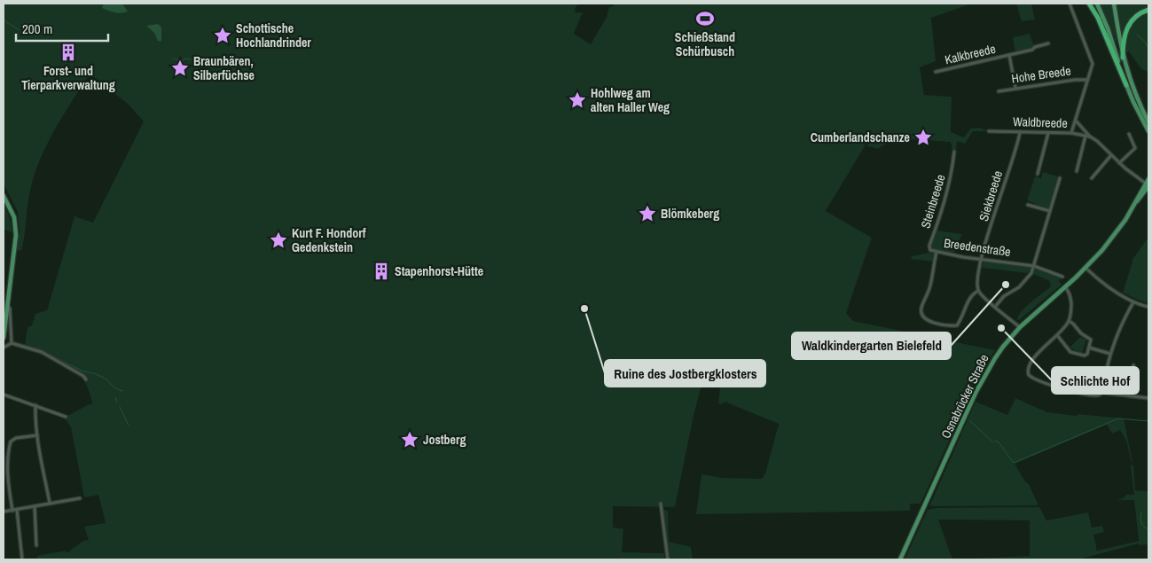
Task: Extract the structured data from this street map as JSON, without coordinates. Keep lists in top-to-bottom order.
{
  "streets": {
    "main road": ["Osnabrücker Straße"],
    "street": [
      "Kalkbreede",
      "Hohe Breede",
      "Waldbreede",
      "Siekbreede",
      "Steinbreede",
      "Breedenstraße"
    ]
  },
  "crossings": [
    ["Kalkbreede", "Hohe Breede"],
    ["Waldbreede", "Siekbreede"],
    ["Waldbreede", "Osnabrücker Straße"],
    ["Siekbreede", "Breedenstraße"],
    ["Steinbreede", "Breedenstraße"]
  ],
  "places": {
    "sports": ["Schießstand Schürbusch"],
    "place": [
      "Schottische Hochlandrinder",
      "Braunbären, Silberfüchse",
      "Hohlweg am alten Haller Weg",
      "Cumberlandschanze",
      "Blömkeberg",
      "Kurt F. Hondorf Gedenkstein",
      "Jostberg"
    ],
    "building": ["Forst- und Tierparkverwaltung", "Stapenhorst-Hütte"],
    "other": ["Waldkindergarten Bielefeld", "Ruine des Jostbergklosters", "Schlichte Hof"]
  },
  "scale_bar": "200 m"
}
